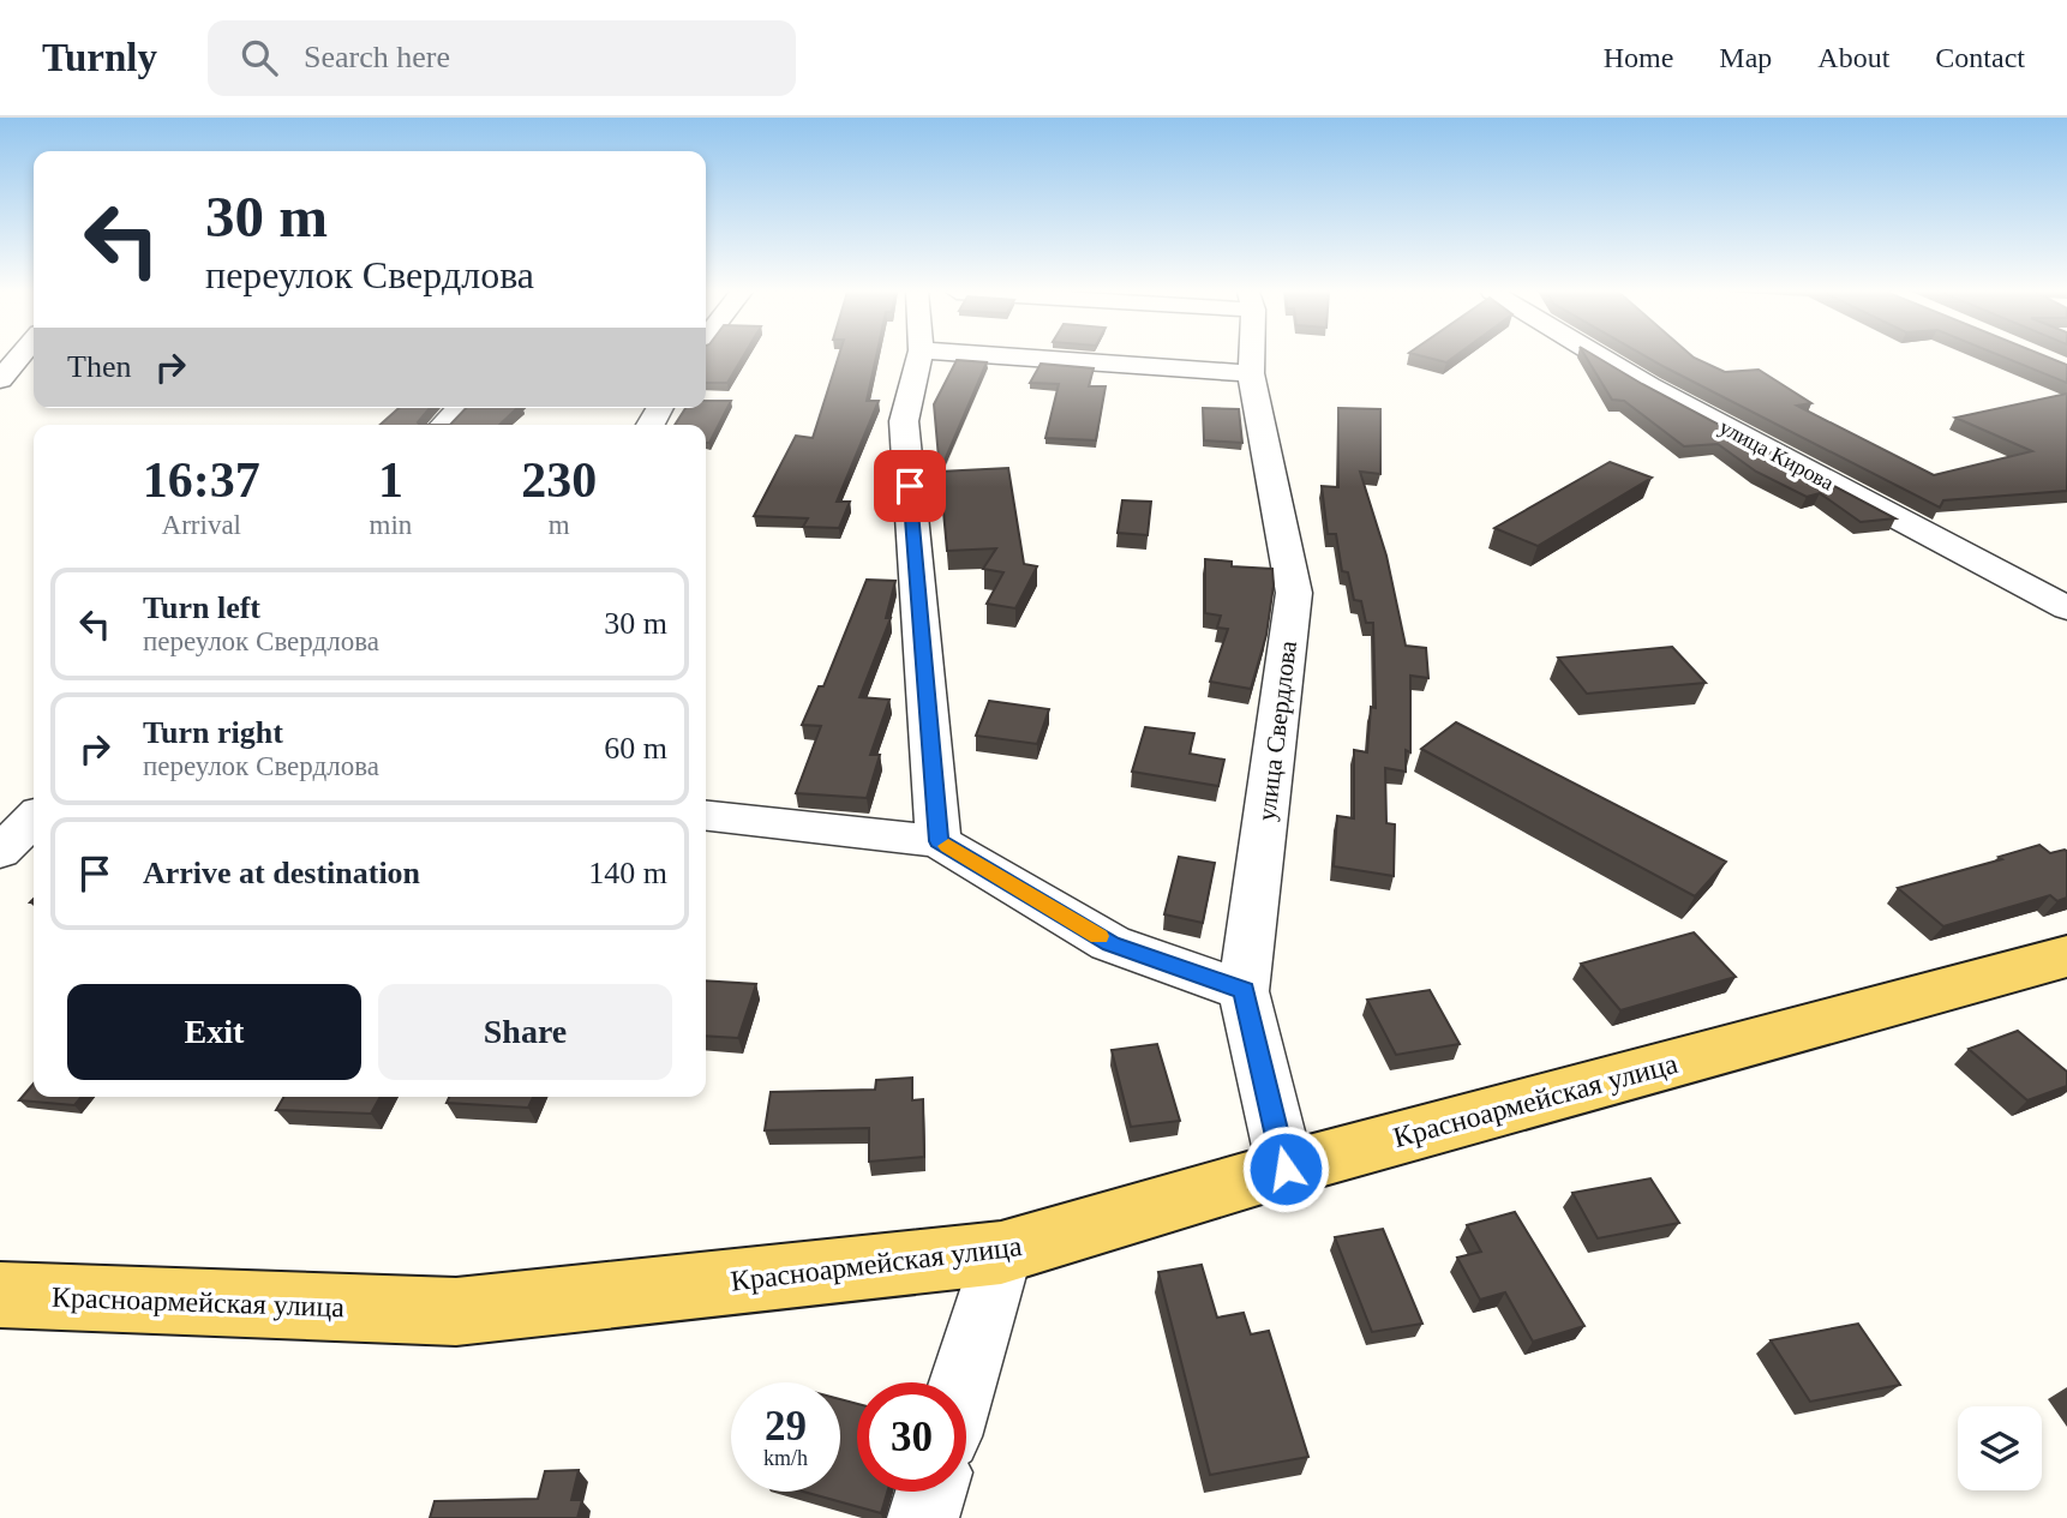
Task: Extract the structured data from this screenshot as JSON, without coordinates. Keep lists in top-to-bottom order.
{
  "streets": {
    "main road": ["Красноармейская улица"],
    "street": ["улица Кирова", "улица Свердлова"]
  },
  "crossings": [
    ["улица Свердлова", "Красноармейская улица"]
  ],
  "page": {
    "header": "Turnly",
    "search": "Search here",
    "nav": [
      "Home",
      "Map",
      "About",
      "Contact"
    ],
    "turn": ["30 m", "переулок Свердлова"],
    "then": "Then",
    "eta": [
      "16:37",
      "Arrival",
      "1",
      "min",
      "230",
      "m"
    ],
    "list": [
      {
        "name": "Turn left",
        "note": "переулок Свердлова",
        "value": "30 m"
      },
      {
        "name": "Turn right",
        "note": "переулок Свердлова",
        "value": "60 m"
      },
      {
        "name": "Arrive at destination",
        "value": "140 m"
      }
    ],
    "buttons": ["Exit", "Share"],
    "speed": "29 km/h",
    "limit": "30"
  }
}
